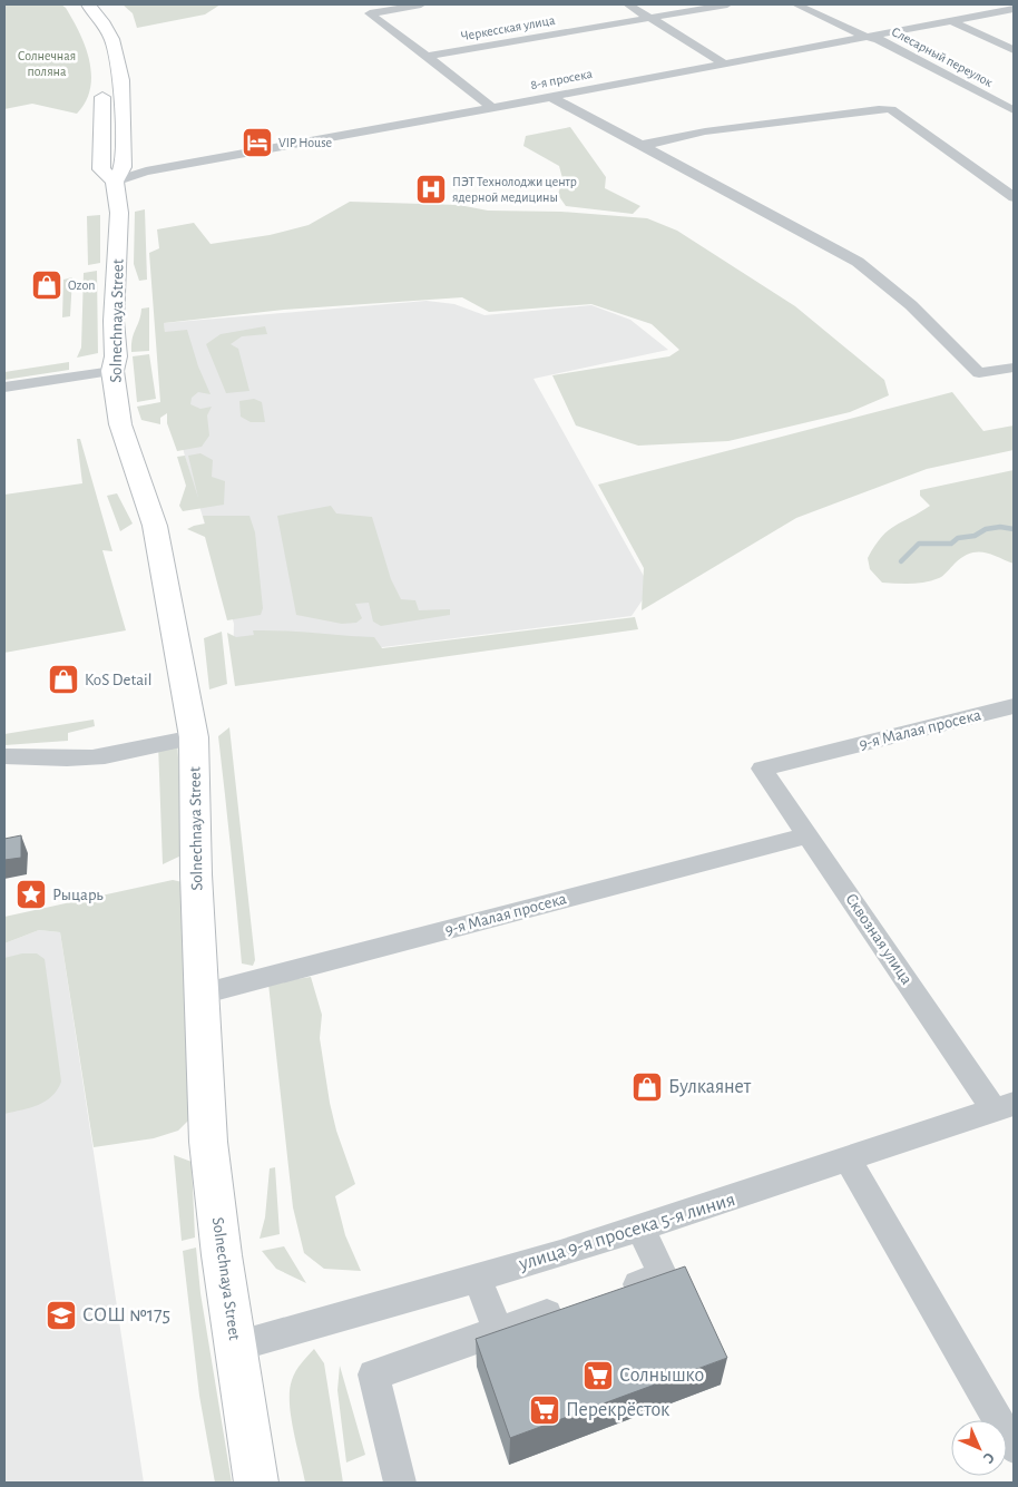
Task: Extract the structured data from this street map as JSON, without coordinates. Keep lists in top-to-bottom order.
{
  "streets": {
    "main road": ["Solnechnaya Street"],
    "street": [
      "Черкесская улица",
      "Слесарный переулок",
      "8-я просека",
      "9-я Малая просека",
      "Сквозная улица",
      "улица 9-я просека 5-я линия"
    ]
  },
  "crossings": [
    ["Слесарный переулок", "8-я просека"],
    ["8-я просека", "Solnechnaya Street"],
    ["Solnechnaya Street", "9-я Малая просека"],
    ["Solnechnaya Street", "улица 9-я просека 5-я линия"],
    ["9-я Малая просека", "Сквозная улица"],
    ["Сквозная улица", "улица 9-я просека 5-я линия"]
  ],
  "parks": ["Солнечная поляна"],
  "places": {
    "hotel": ["VIP House"],
    "hospital": ["ПЭТ Технолоджи центр ядерной медицины"],
    "shop": ["Ozon", "KoS Detail", "Булкаянет"],
    "place": ["Рыцарь"],
    "school or university": ["СОШ №175"],
    "supermarket": ["Солнышко", "Перекрёсток"]
  },
  "north": "bottom right"
}
